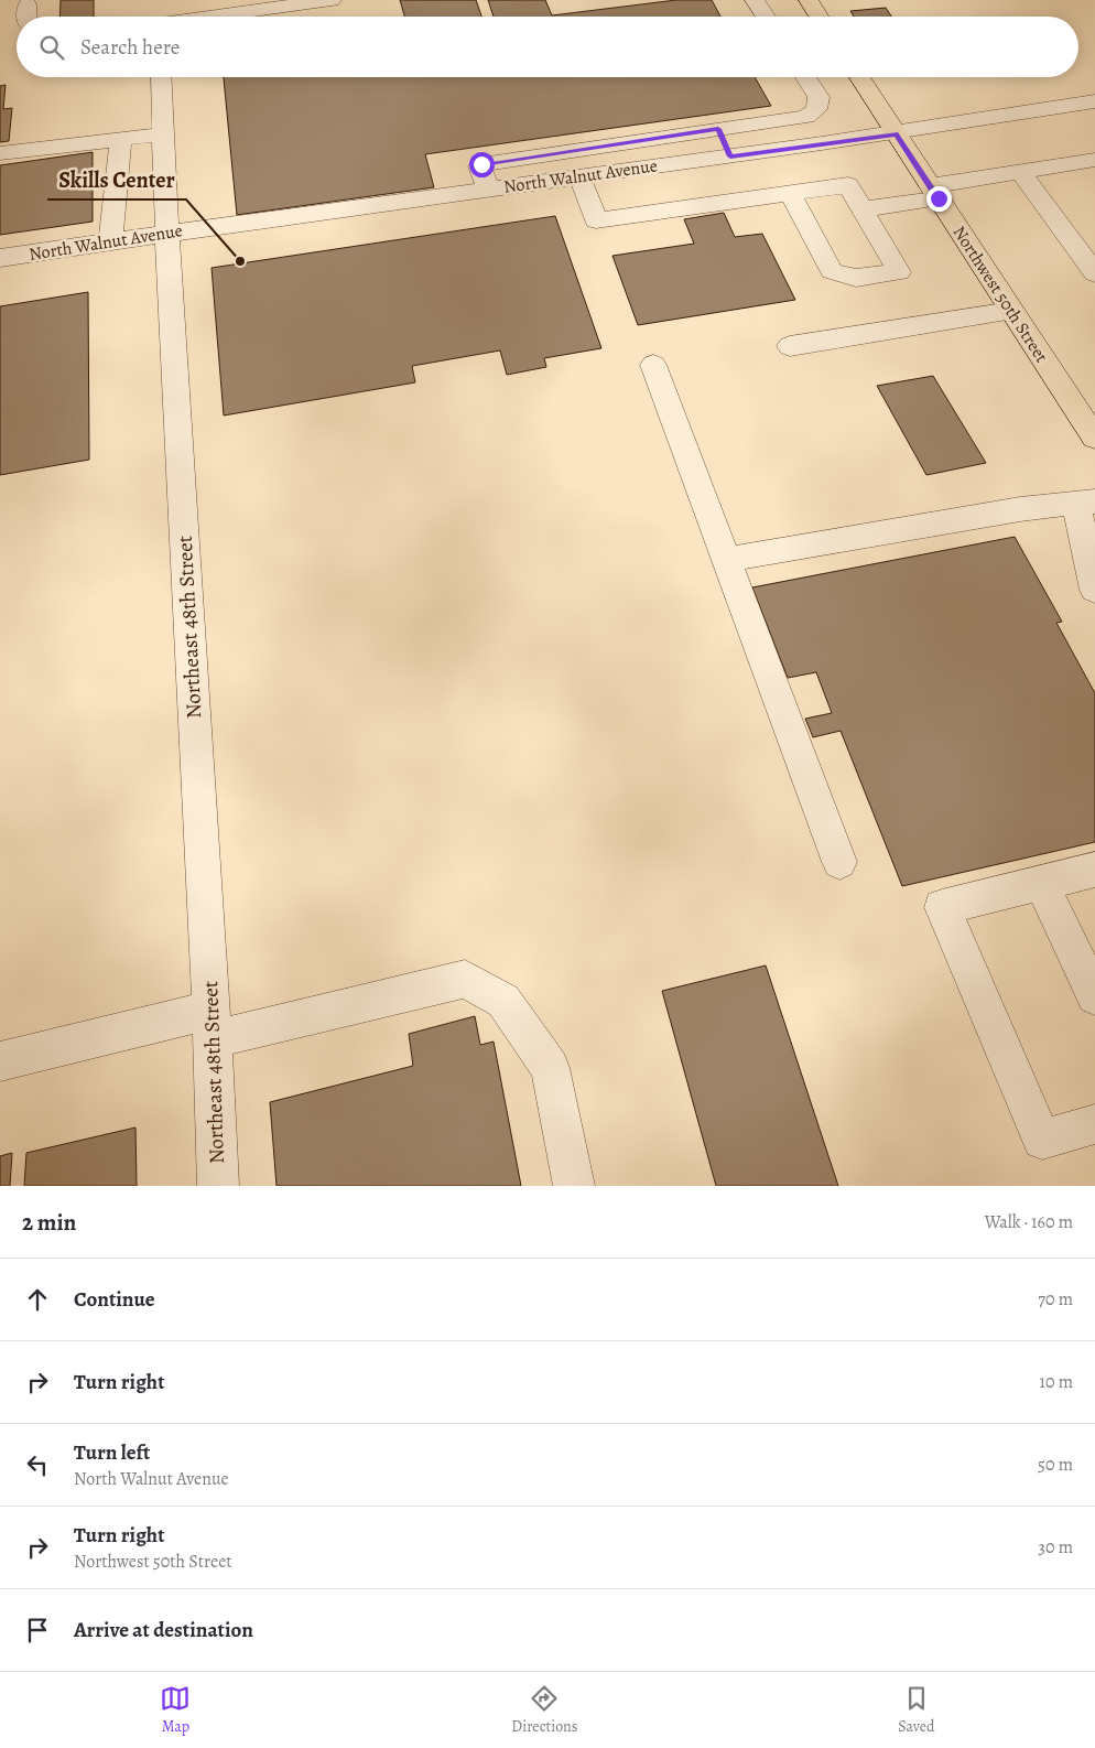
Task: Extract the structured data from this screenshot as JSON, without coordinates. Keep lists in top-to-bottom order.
{
  "streets": {
    "main road": ["Northwest 50th Street"],
    "street": ["North Walnut Avenue", "Northeast 48th Street"]
  },
  "crossings": [
    ["North Walnut Avenue", "Northwest 50th Street"],
    ["North Walnut Avenue", "Northeast 48th Street"]
  ],
  "places": ["Skills Center"],
  "page": {
    "search": "Search here",
    "heading": ["2 min", "Walk · 160 m"],
    "list": [
      ["Continue", "70 m"],
      ["Turn right", "10 m"],
      ["Turn left", "North Walnut Avenue", "50 m"],
      ["Turn right", "Northwest 50th Street", "30 m"],
      "Arrive at destination"
    ],
    "nav": ["Map", "Directions", "Saved"]
  }
}
